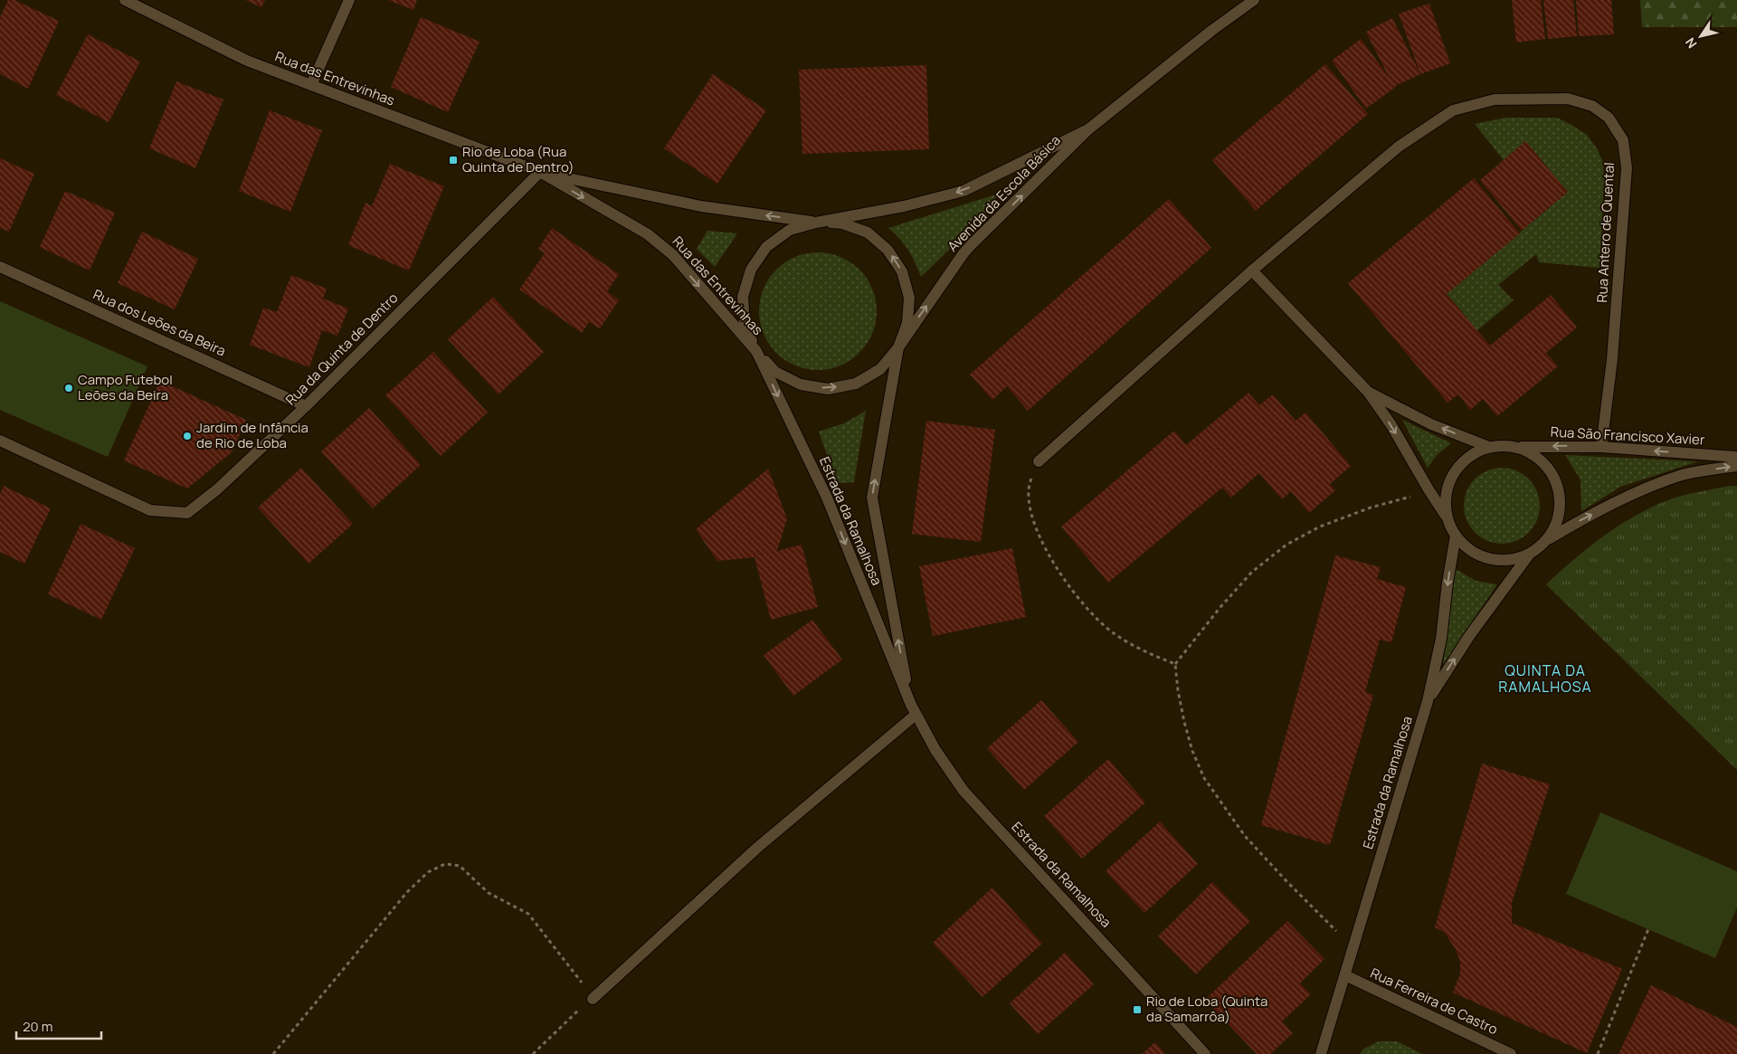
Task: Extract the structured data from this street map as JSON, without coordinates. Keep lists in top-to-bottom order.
{
  "streets": {
    "street": [
      "Rua das Entrevinhas",
      "Avenida da Escola Básica",
      "Rua Antero de Quental",
      "Rua dos Leões da Beira",
      "Rua da Quinta de Dentro",
      "Rua São Francisco Xavier",
      "Estrada da Ramalhosa",
      "Rua Ferreira de Castro"
    ]
  },
  "crossings": [
    ["Rua das Entrevinhas", "Avenida da Escola Básica"],
    ["Rua das Entrevinhas", "Rua da Quinta de Dentro"],
    ["Rua das Entrevinhas", "Estrada da Ramalhosa"],
    ["Avenida da Escola Básica", "Estrada da Ramalhosa"],
    ["Rua Antero de Quental", "Rua São Francisco Xavier"],
    ["Rua dos Leões da Beira", "Rua da Quinta de Dentro"],
    ["Estrada da Ramalhosa", "Rua Ferreira de Castro"]
  ],
  "districts": ["QUINTA DA RAMALHOSA"],
  "places": {
    "transit": ["Rio de Loba (Rua Quinta de Dentro)", "Rio de Loba (Quinta da Samarrôa)"],
    "other": ["Campo Futebol Leões da Beira", "Jardim de Infância de Rio de Loba"]
  },
  "scale_bar": "20 m",
  "north": "bottom left"
}
